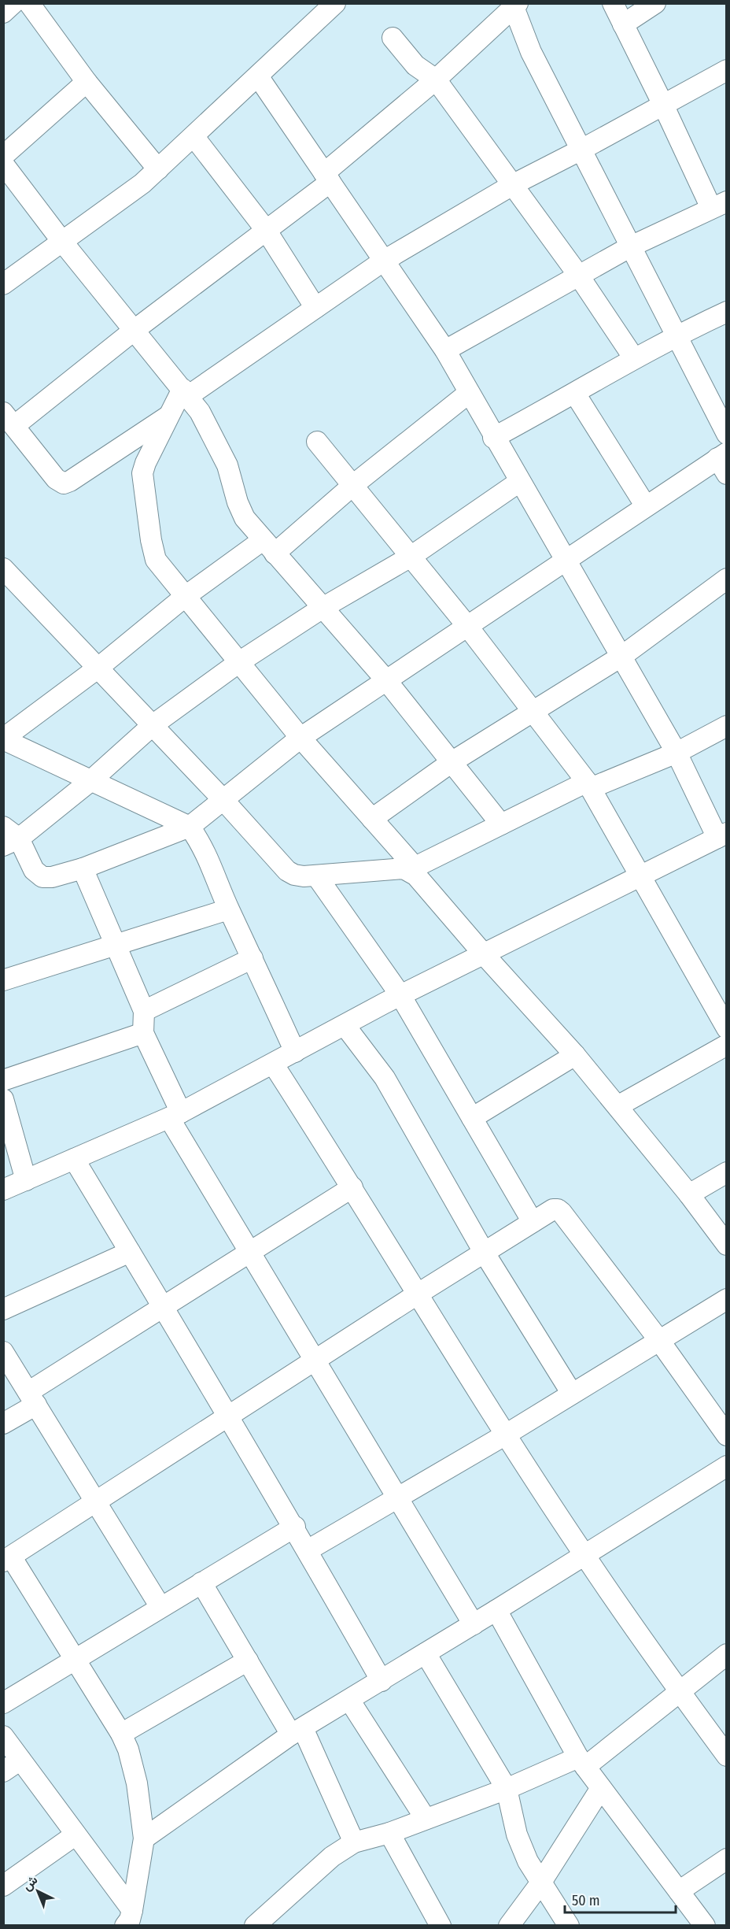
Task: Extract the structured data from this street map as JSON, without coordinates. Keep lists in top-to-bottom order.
{
  "scale_bar": "50 m",
  "north": "top left"
}
